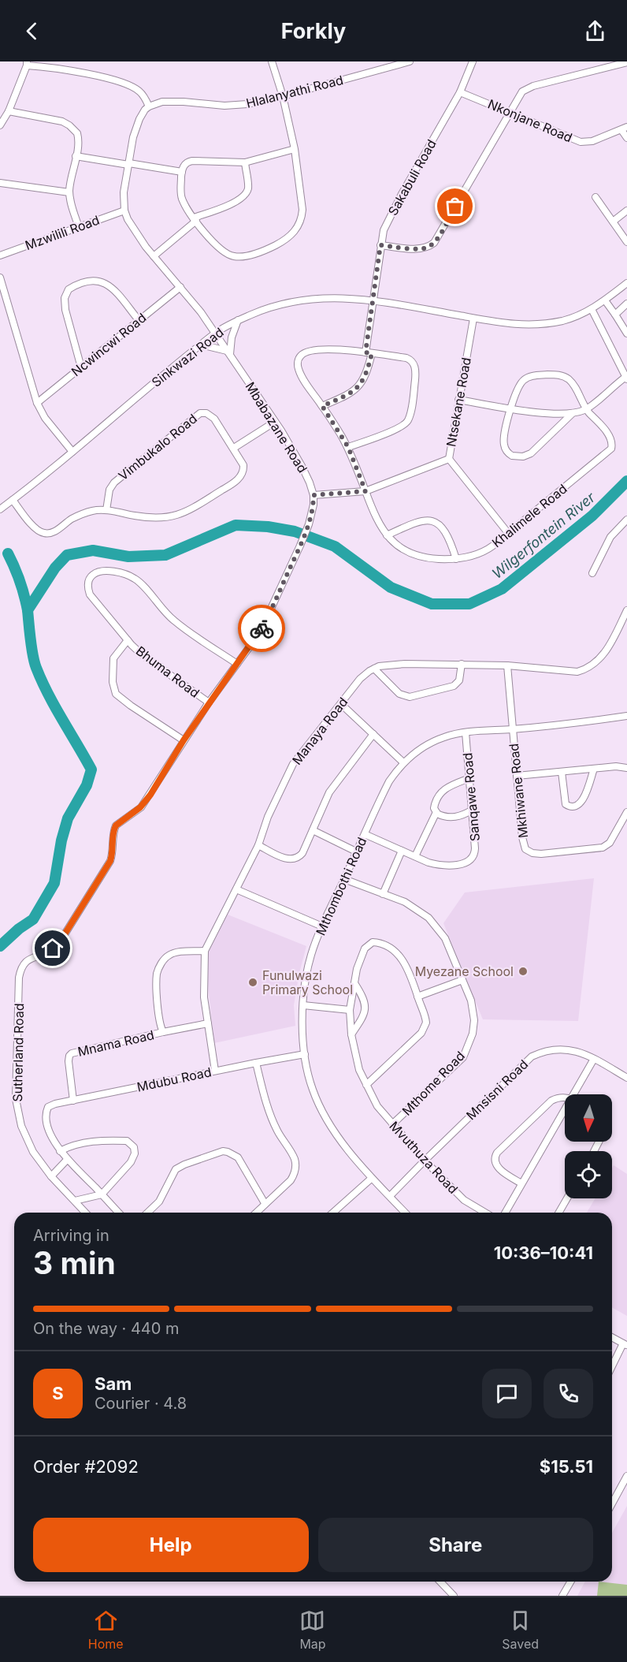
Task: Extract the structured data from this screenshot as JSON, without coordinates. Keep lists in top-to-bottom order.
{
  "streets": {
    "street": [
      "Hlalanyathi Road",
      "Nkonjane Road",
      "Sakabuli Road",
      "Mzwilili Road",
      "Ncwincwi Road",
      "Sinkwazi Road",
      "Ntsekane Road",
      "Mbabazane Road",
      "Vimbukalo Road",
      "Khalimele Road",
      "Bhuma Road",
      "Manaya Road",
      "Mkhiwane Road",
      "Sanqawe Road",
      "Mthombothi Road",
      "Mnama Road",
      "Sutherland Road",
      "Mdubu Road",
      "Mthome Road",
      "Mnsisni Road",
      "Mvuthuza Road"
    ]
  },
  "crossings": [
    ["Hlalanyathi Road", "Mbabazane Road"],
    ["Nkonjane Road", "Sakabuli Road"],
    ["Sakabuli Road", "Sinkwazi Road"],
    ["Sakabuli Road", "Khalimele Road"],
    ["Mzwilili Road", "Mbabazane Road"],
    ["Ncwincwi Road", "Mbabazane Road"],
    ["Sinkwazi Road", "Ntsekane Road"],
    ["Sinkwazi Road", "Mbabazane Road"],
    ["Sinkwazi Road", "Vimbukalo Road"],
    ["Ntsekane Road", "Mbabazane Road"],
    ["Ntsekane Road", "Khalimele Road"],
    ["Bhuma Road", "Sutherland Road"],
    ["Manaya Road", "Mnama Road"],
    ["Manaya Road", "Mdubu Road"],
    ["Mkhiwane Road", "Mthombothi Road"],
    ["Sanqawe Road", "Mthombothi Road"],
    ["Mthombothi Road", "Mdubu Road"],
    ["Mthombothi Road", "Mthome Road"],
    ["Mthombothi Road", "Mnsisni Road"],
    ["Mnama Road", "Mdubu Road"],
    ["Mthome Road", "Mvuthuza Road"],
    ["Mnsisni Road", "Mvuthuza Road"]
  ],
  "water": ["Wilgerfontein River"],
  "places": ["Myezane School", "Funulwazi Primary School"],
  "north": "bottom",
  "page": {
    "header": "Forkly",
    "heading": ["3 min", "Arriving in", "10:36–10:41"],
    "panel": [
      "Sam",
      "Courier · 4.8",
      "Order #2092",
      "$15.51"
    ],
    "bar": "On the way · 440 m",
    "round": "S",
    "buttons": ["Help", "Share"],
    "tabs": ["Home", "Map", "Saved"]
  }
}
